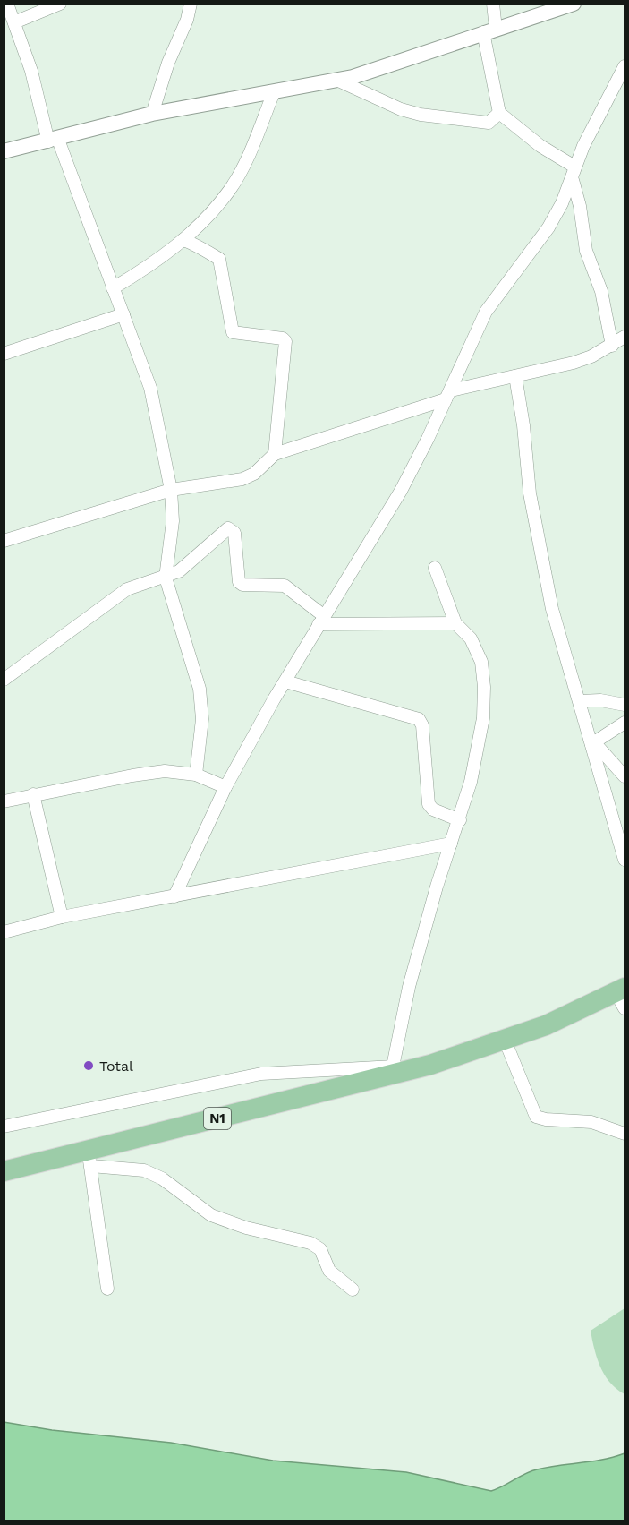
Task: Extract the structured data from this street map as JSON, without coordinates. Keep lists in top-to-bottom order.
{
  "streets": {
    "highway": ["N1"]
  },
  "places": ["Total"]
}
